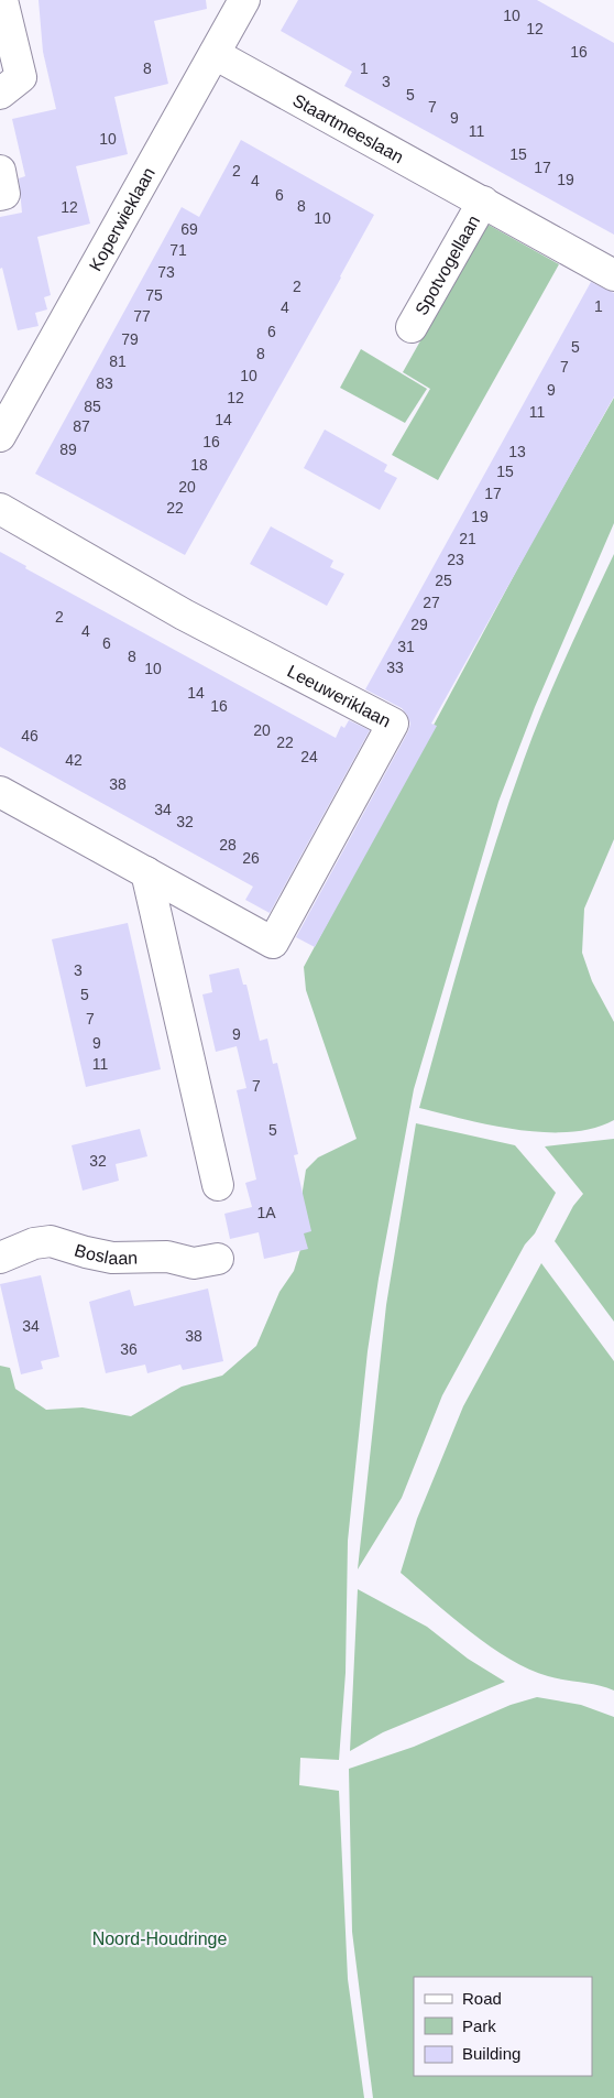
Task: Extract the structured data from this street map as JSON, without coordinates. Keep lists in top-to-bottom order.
{
  "streets": {
    "street": [
      "Staartmeeslaan",
      "Koperwieklaan",
      "Spotvogellaan",
      "Leeuweriklaan",
      "Boslaan"
    ]
  },
  "crossings": [
    ["Staartmeeslaan", "Koperwieklaan"],
    ["Staartmeeslaan", "Spotvogellaan"]
  ],
  "parks": ["Noord-Houdringe"],
  "house_numbers": [
    "10",
    "12",
    "16",
    "8",
    "1",
    "3",
    "5",
    "7",
    "9",
    "11",
    "10",
    "15",
    "17",
    "2",
    "19",
    "4",
    "6",
    "8",
    "12",
    "10",
    "69",
    "71",
    "73",
    "2",
    "75",
    "1",
    "4",
    "77",
    "6",
    "79",
    "5",
    "8",
    "81",
    "7",
    "10",
    "83",
    "9",
    "12",
    "85",
    "11",
    "14",
    "87",
    "16",
    "89",
    "13",
    "18",
    "15",
    "20",
    "17",
    "22",
    "19",
    "21",
    "23",
    "25",
    "27",
    "2",
    "29",
    "4",
    "6",
    "31",
    "8",
    "33",
    "10",
    "14",
    "16",
    "20",
    "46",
    "22",
    "24",
    "42",
    "38",
    "34",
    "32",
    "28",
    "26",
    "3",
    "5",
    "7",
    "9",
    "9",
    "11",
    "7",
    "5",
    "32",
    "1A",
    "34",
    "38",
    "36"
  ],
  "legend": ["Road", "Park", "Building"]
}
